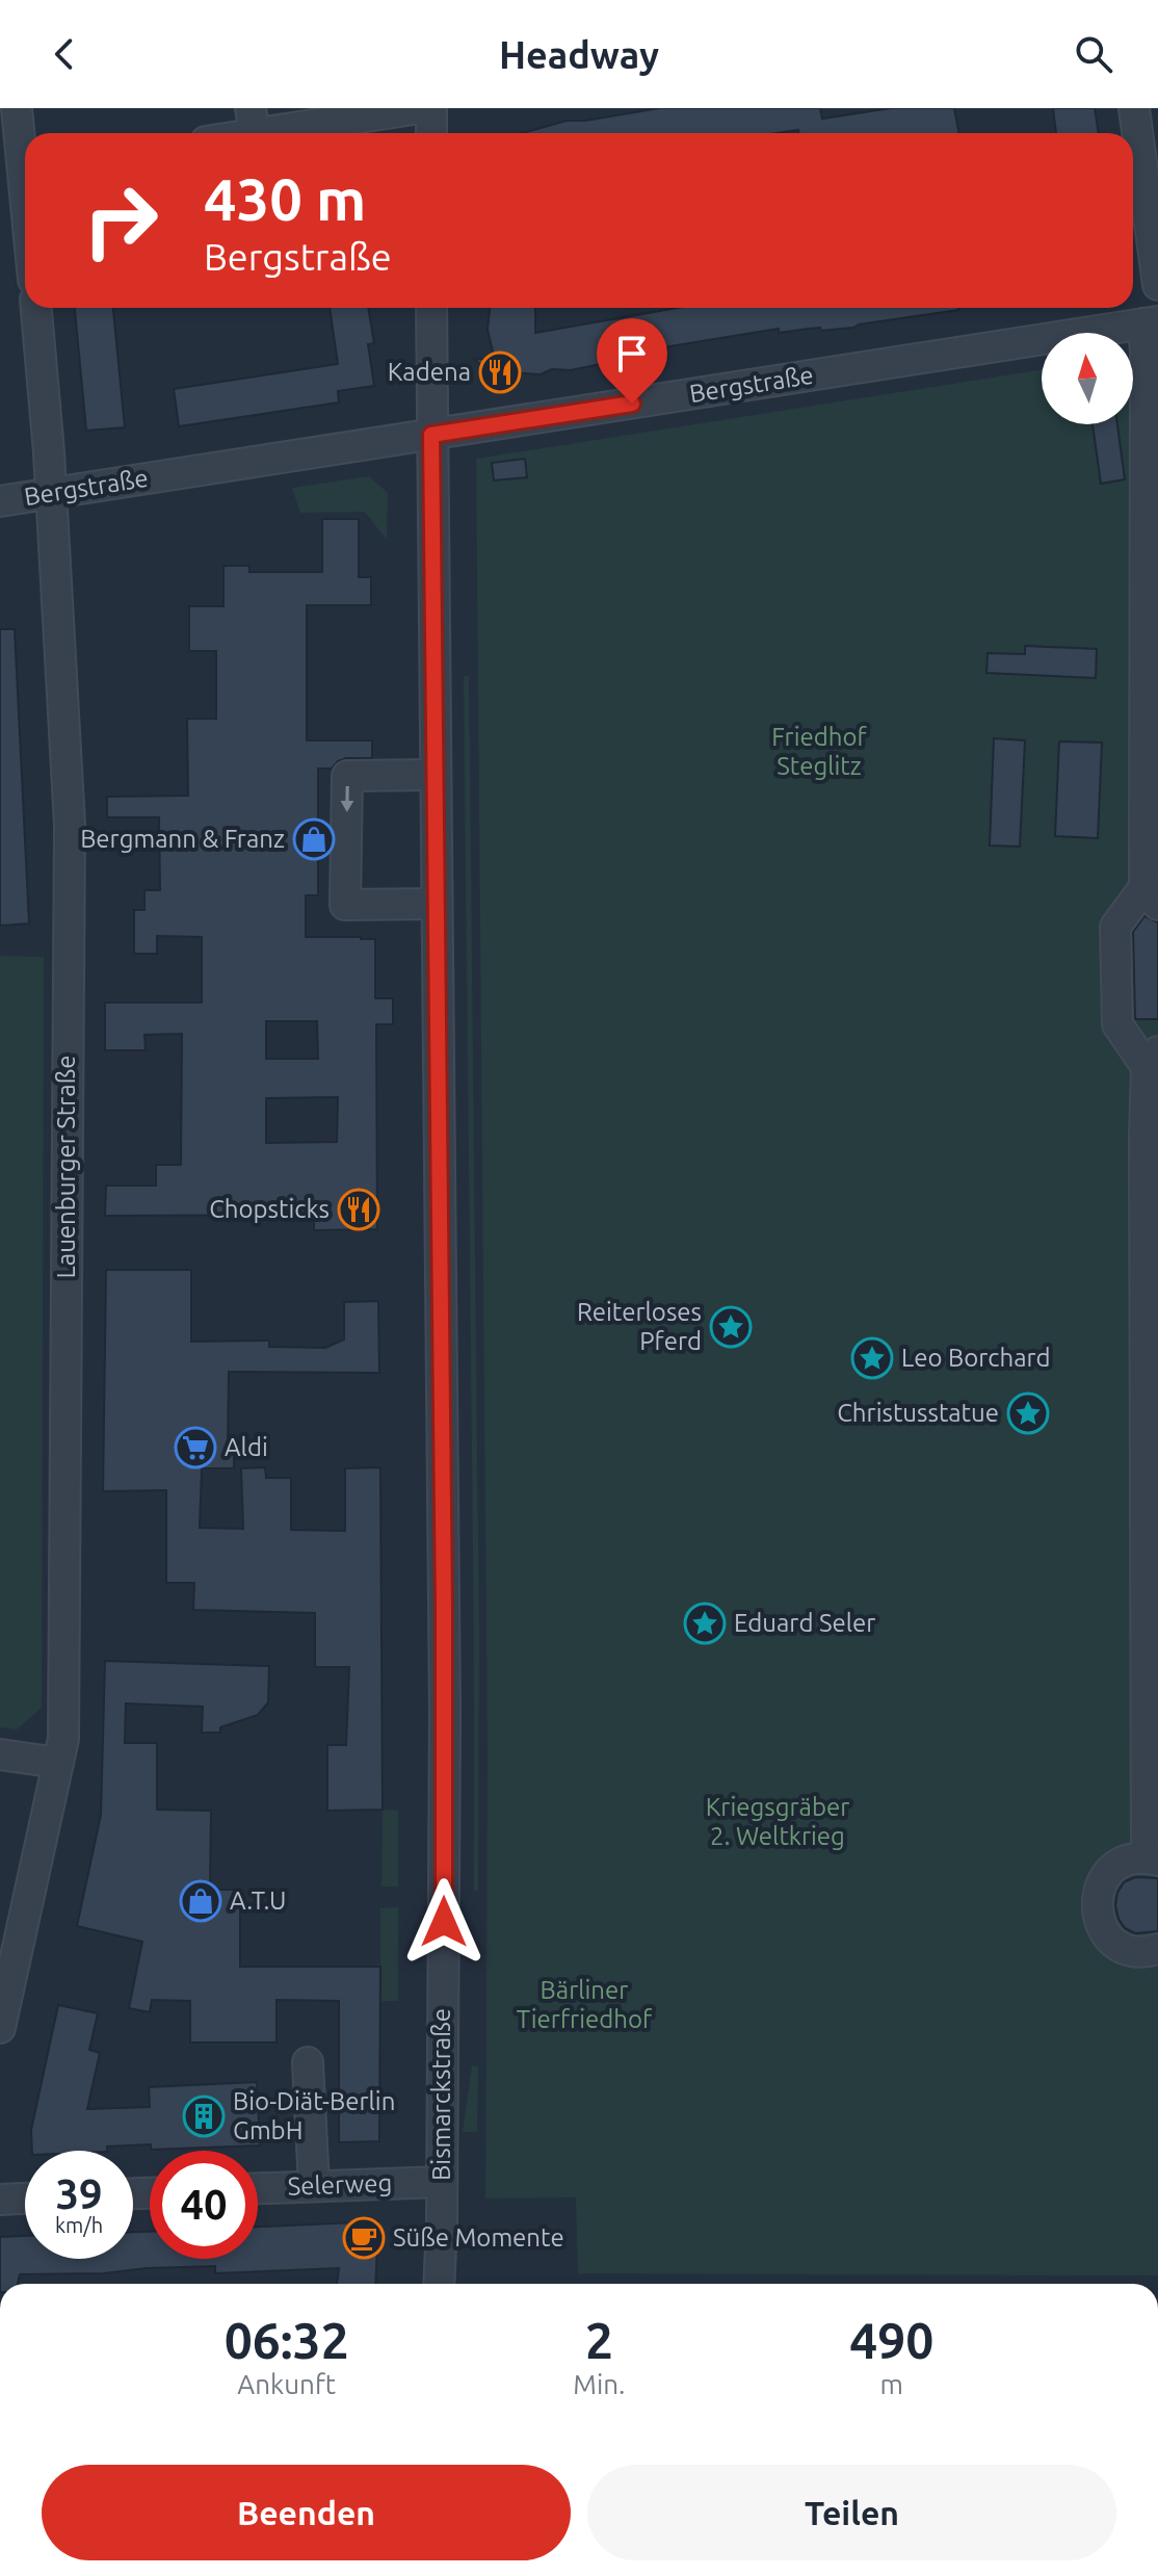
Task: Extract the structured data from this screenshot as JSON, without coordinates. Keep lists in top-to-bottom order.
{
  "streets": {
    "street": [
      "Bergstraße",
      "Lauenburger Straße",
      "Bismarckstraße",
      "Selerweg"
    ]
  },
  "crossings": [
    ["Bergstraße", "Lauenburger Straße"],
    ["Bergstraße", "Bismarckstraße"],
    ["Bismarckstraße", "Selerweg"]
  ],
  "parks": ["Friedhof Steglitz", "Kriegsgräber 2. Weltkrieg", "Bärliner Tierfriedhof"],
  "places": {
    "restaurant": ["Kadena", "Chopsticks"],
    "shop": ["Bergmann & Franz", "A.T.U"],
    "place": [
      "Reiterloses Pferd",
      "Leo Borchard",
      "Christusstatue",
      "Eduard Seler"
    ],
    "supermarket": ["Aldi"],
    "building": ["Bio-Diät-Berlin GmbH"],
    "cafe": ["Süße Momente"]
  },
  "north": "top",
  "page": {
    "header": "Headway",
    "turn": ["430 m", "Bergstraße"],
    "speed": "39 km/h",
    "limit": "40",
    "eta": [
      "06:32",
      "Ankunft",
      "2",
      "Min.",
      "490",
      "m"
    ],
    "buttons": ["Beenden", "Teilen"]
  }
}
